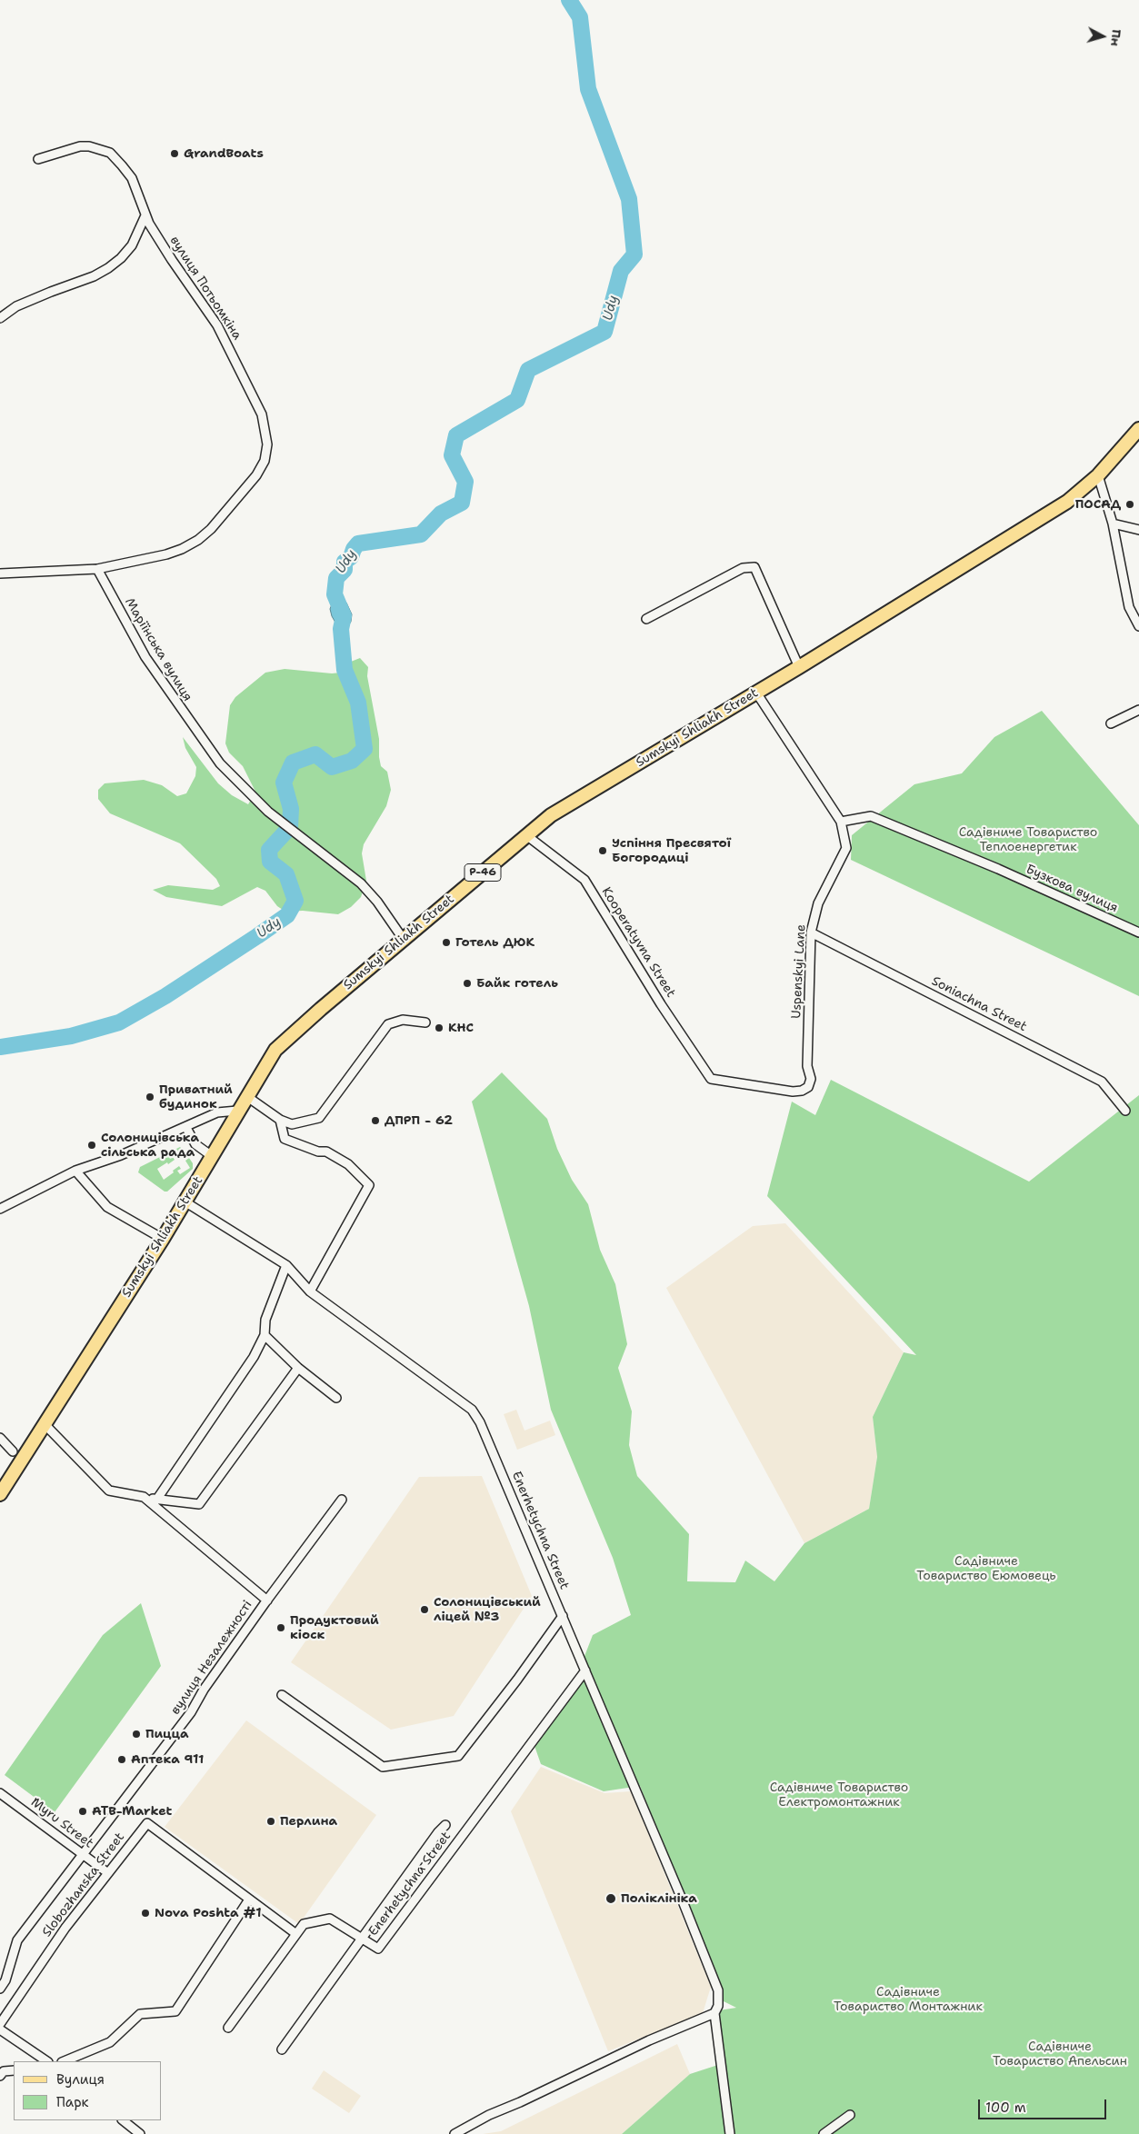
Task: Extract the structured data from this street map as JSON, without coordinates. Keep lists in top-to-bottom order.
{
  "streets": {
    "main road": ["Sumskyi Shliakh Street", "Р-46"],
    "street": [
      "вулиця Потьомкіна",
      "Маріїнська вулиця",
      "Бузкова вулиця",
      "Kooperatyvna Street",
      "Uspenskyi Lane",
      "Soniachna Street",
      "Enerhetychna Street",
      "вулиця Незалежності",
      "Myru Street",
      "Slobozhanska Street"
    ]
  },
  "crossings": [
    ["вулиця Потьомкіна", "Маріїнська вулиця"],
    ["Маріїнська вулиця", "Sumskyi Shliakh Street"],
    ["Sumskyi Shliakh Street", "Kooperatyvna Street"],
    ["Sumskyi Shliakh Street", "Enerhetychna Street"],
    ["Бузкова вулиця", "Uspenskyi Lane"],
    ["Kooperatyvna Street", "Uspenskyi Lane"],
    ["Uspenskyi Lane", "Soniachna Street"],
    ["вулиця Незалежності", "Myru Street"],
    ["Myru Street", "Slobozhanska Street"]
  ],
  "water": ["Udy"],
  "parks": [
    "Садівниче Товариство Теплоенергетик",
    "Садівниче Товариство Еюмовець",
    "Садівниче Товариство Електромонтажник",
    "Садівниче Товариство Монтажник",
    "Садівниче Товариство Апельсин"
  ],
  "places": [
    "GrandBoats",
    "ПОСАД",
    "Успіння Пресвятої Богородиці",
    "Готель ДЮК",
    "Байк готель",
    "КНС",
    "Приватний будинок",
    "ДПРП - 62",
    "Солоницівська сільська рада",
    "Солоницівський ліцей №3",
    "Продуктовий кіоск",
    "Пицца",
    "Аптека 911",
    "ATB-Market",
    "Перлина",
    "Поліклініка",
    "Nova Poshta #1"
  ],
  "legend": ["Вулиця", "Парк"],
  "scale_bar": "100 m",
  "north": "right"
}
